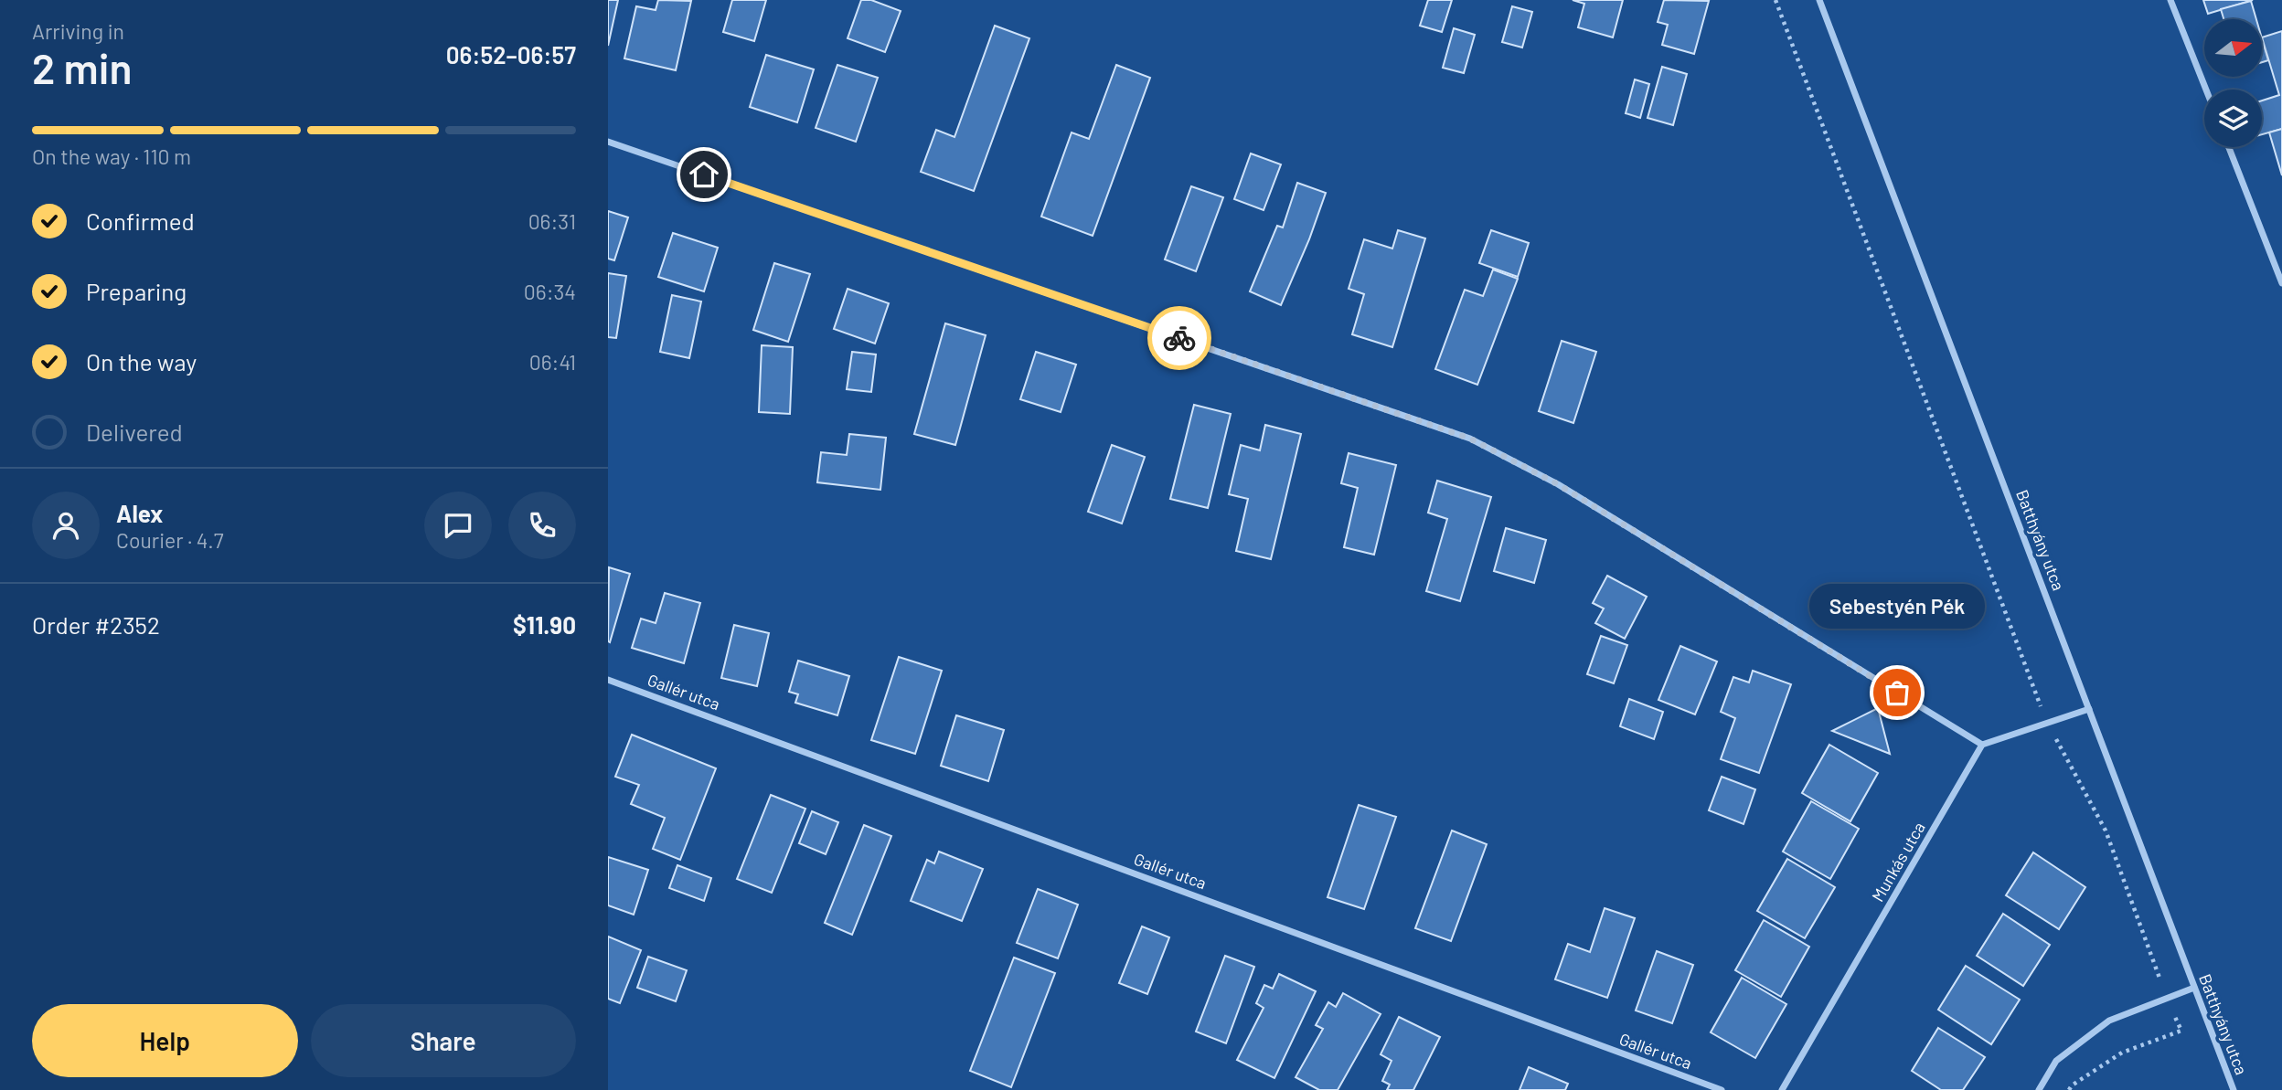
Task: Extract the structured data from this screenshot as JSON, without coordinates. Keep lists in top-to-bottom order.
{
  "streets": {
    "street": ["Batthyány utca", "Gallér utca", "Munkás utca"]
  },
  "places": ["Sebestyén Pék"],
  "north": "right",
  "page": {
    "heading": ["2 min", "Arriving in", "06:52–06:57"],
    "panel": [
      "Alex",
      "Courier · 4.7",
      "Order #2352",
      "$11.90"
    ],
    "bar": "On the way · 110 m",
    "list": [
      ["Confirmed", "06:31"],
      ["Preparing", "06:34"],
      ["On the way", "06:41"],
      "Delivered"
    ],
    "bubble": "Sebestyén Pék",
    "buttons": ["Help", "Share"]
  }
}
